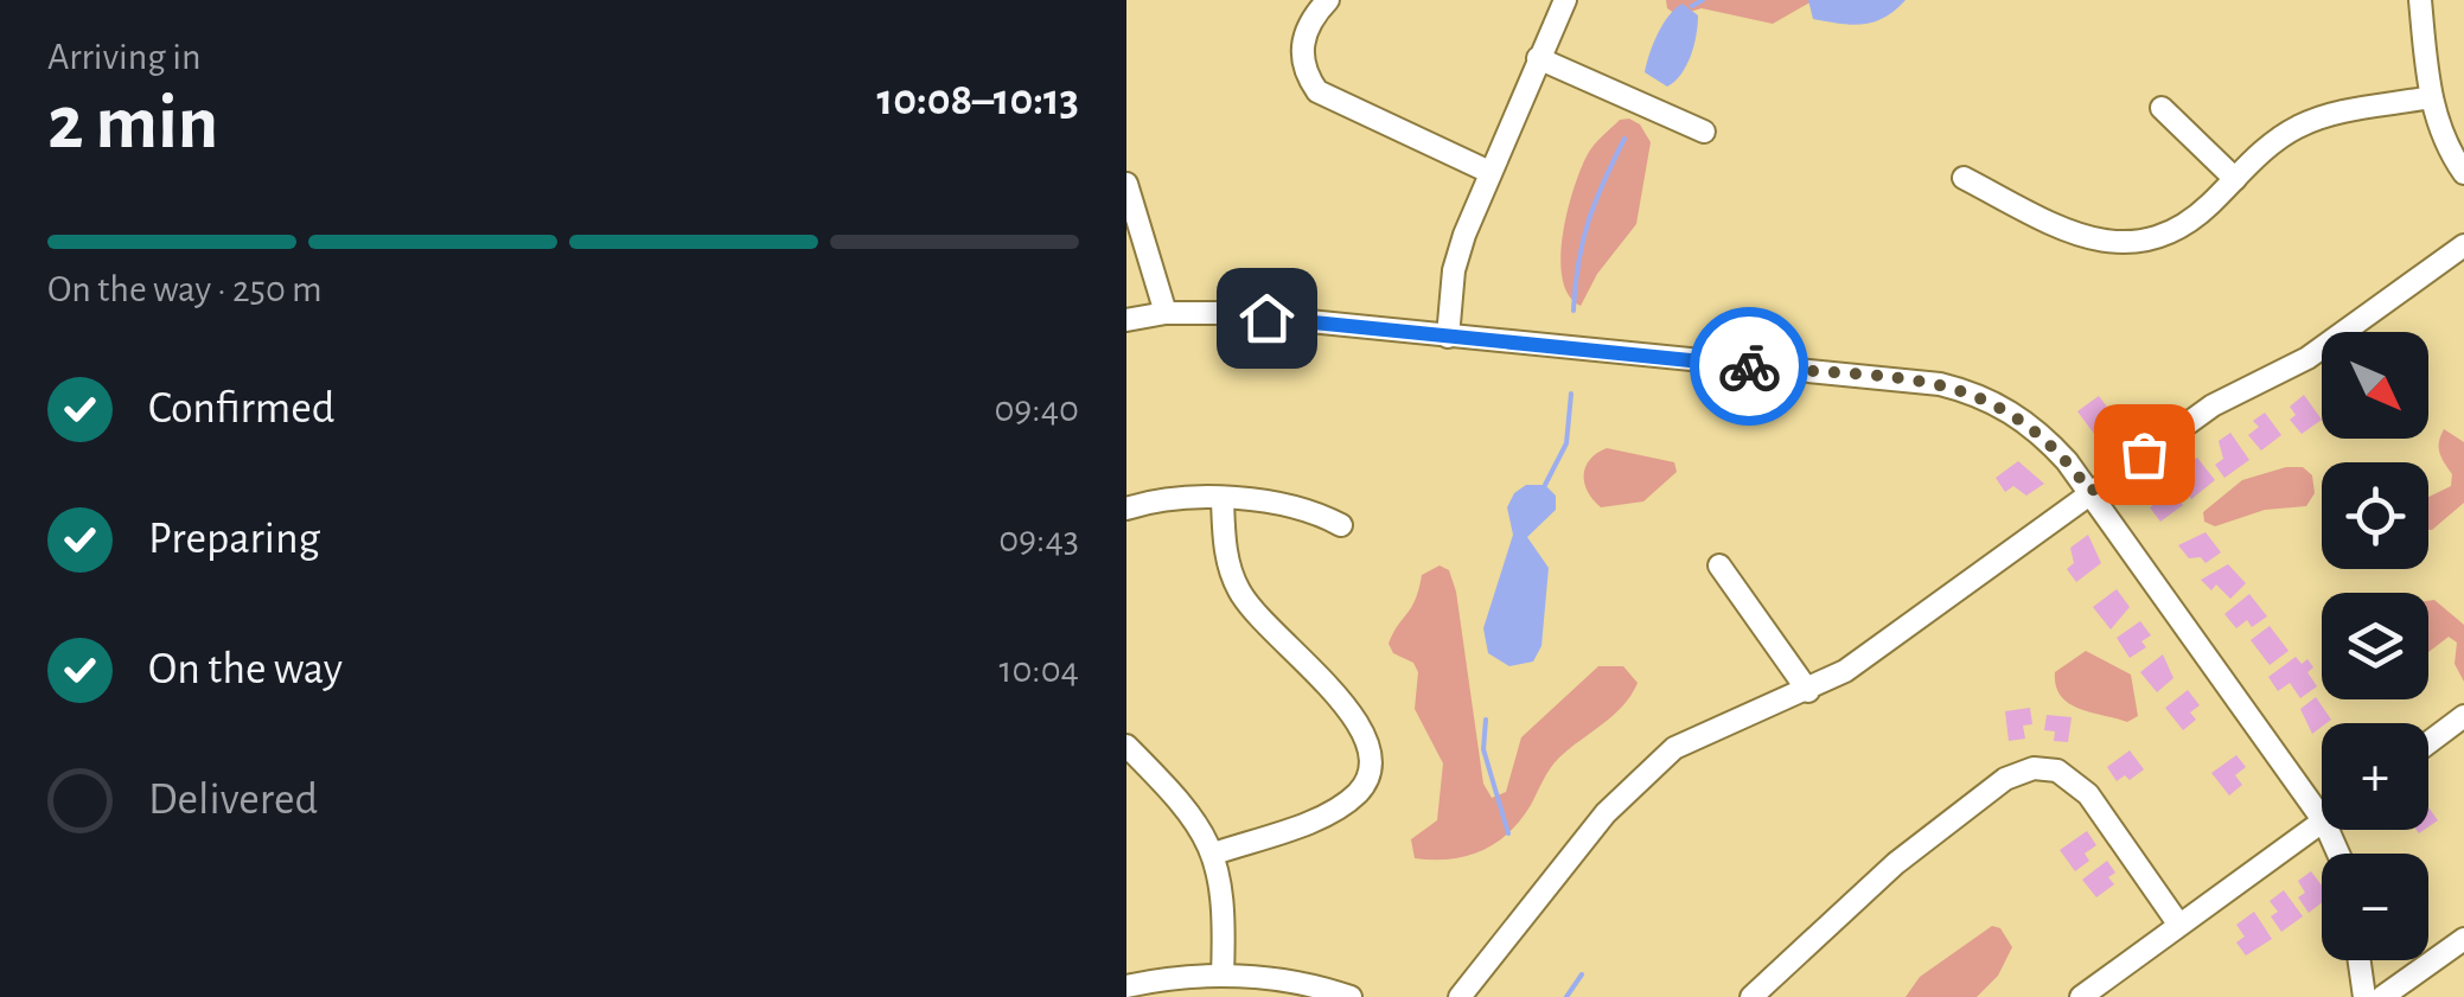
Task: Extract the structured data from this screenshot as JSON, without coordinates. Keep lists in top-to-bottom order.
{
  "north": "bottom right",
  "page": {
    "heading": ["2 min", "Arriving in", "10:08–10:13"],
    "bar": "On the way · 250 m",
    "map_buttons": ["+", "−"],
    "list": [
      ["Confirmed", "09:40"],
      ["Preparing", "09:43"],
      ["On the way", "10:04"],
      "Delivered"
    ]
  }
}
